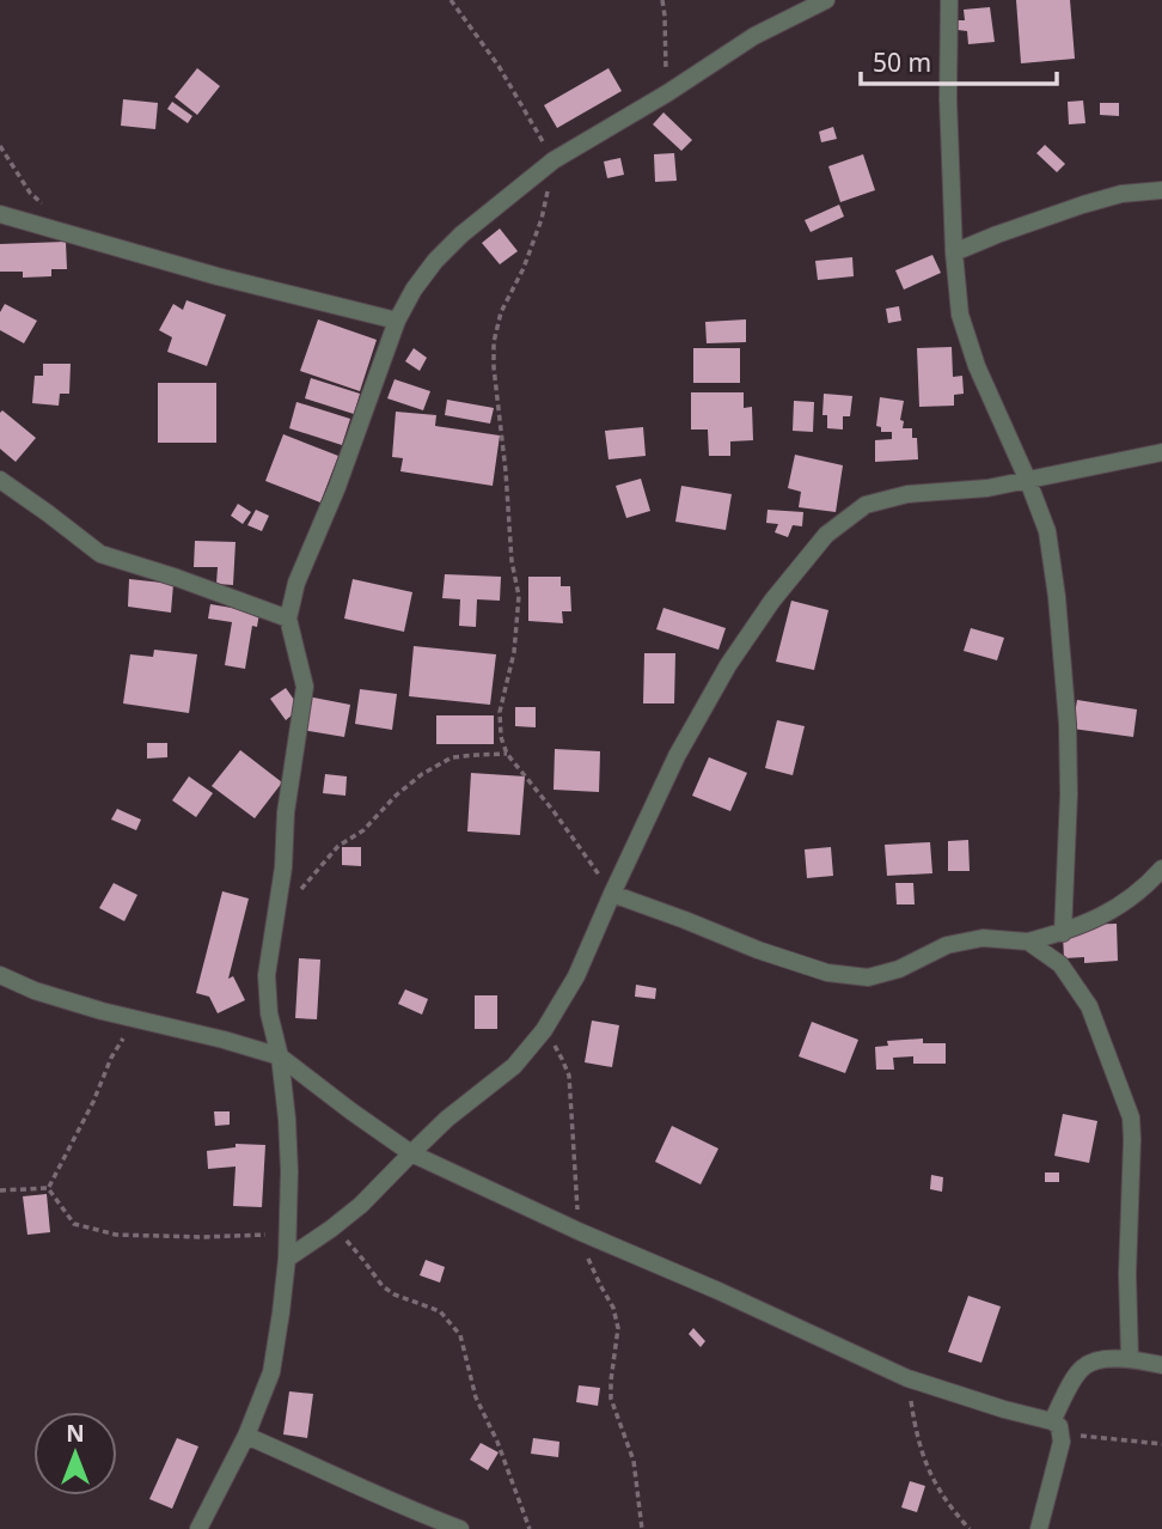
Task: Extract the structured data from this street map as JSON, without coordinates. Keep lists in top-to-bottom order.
{
  "scale_bar": "50 m",
  "north": "top"
}
